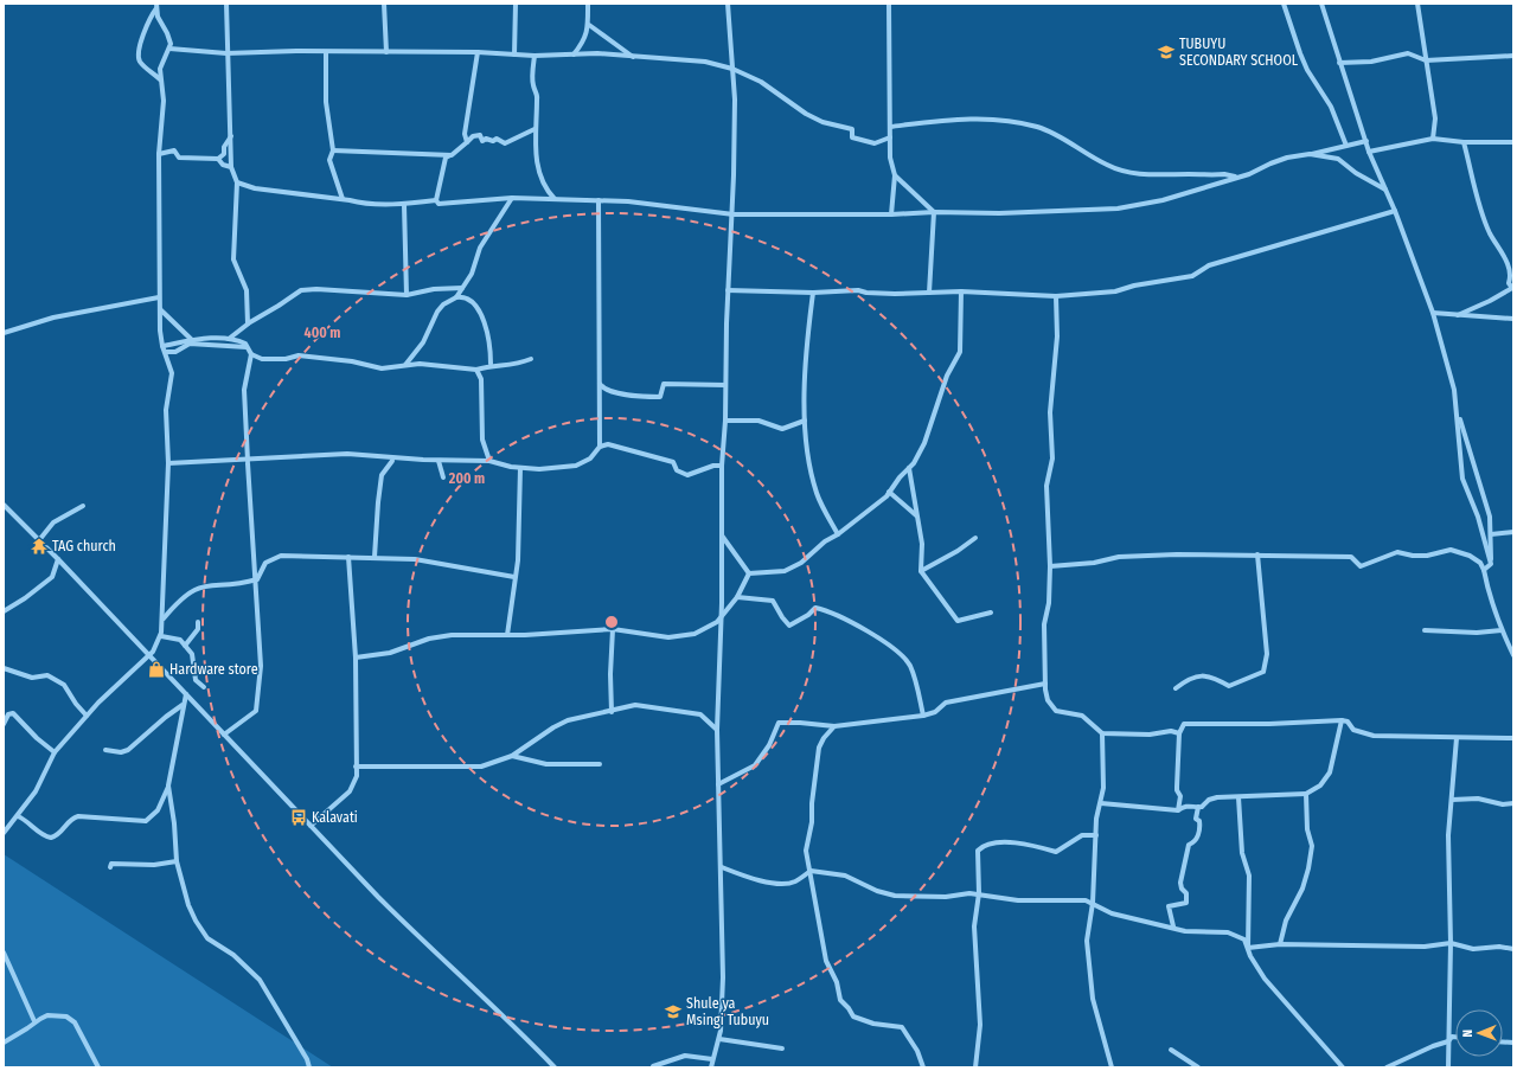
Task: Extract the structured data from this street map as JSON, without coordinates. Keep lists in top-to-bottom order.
{
  "places": {
    "school or university": ["TUBUYU SECONDARY SCHOOL", "Shule ya Msingi Tubuyu"],
    "temple": ["TAG church"],
    "shop": ["Hardware store"],
    "bus stop": ["Kalavati"]
  },
  "north": "left",
  "rings": ["400 m", "200 m"]
}
